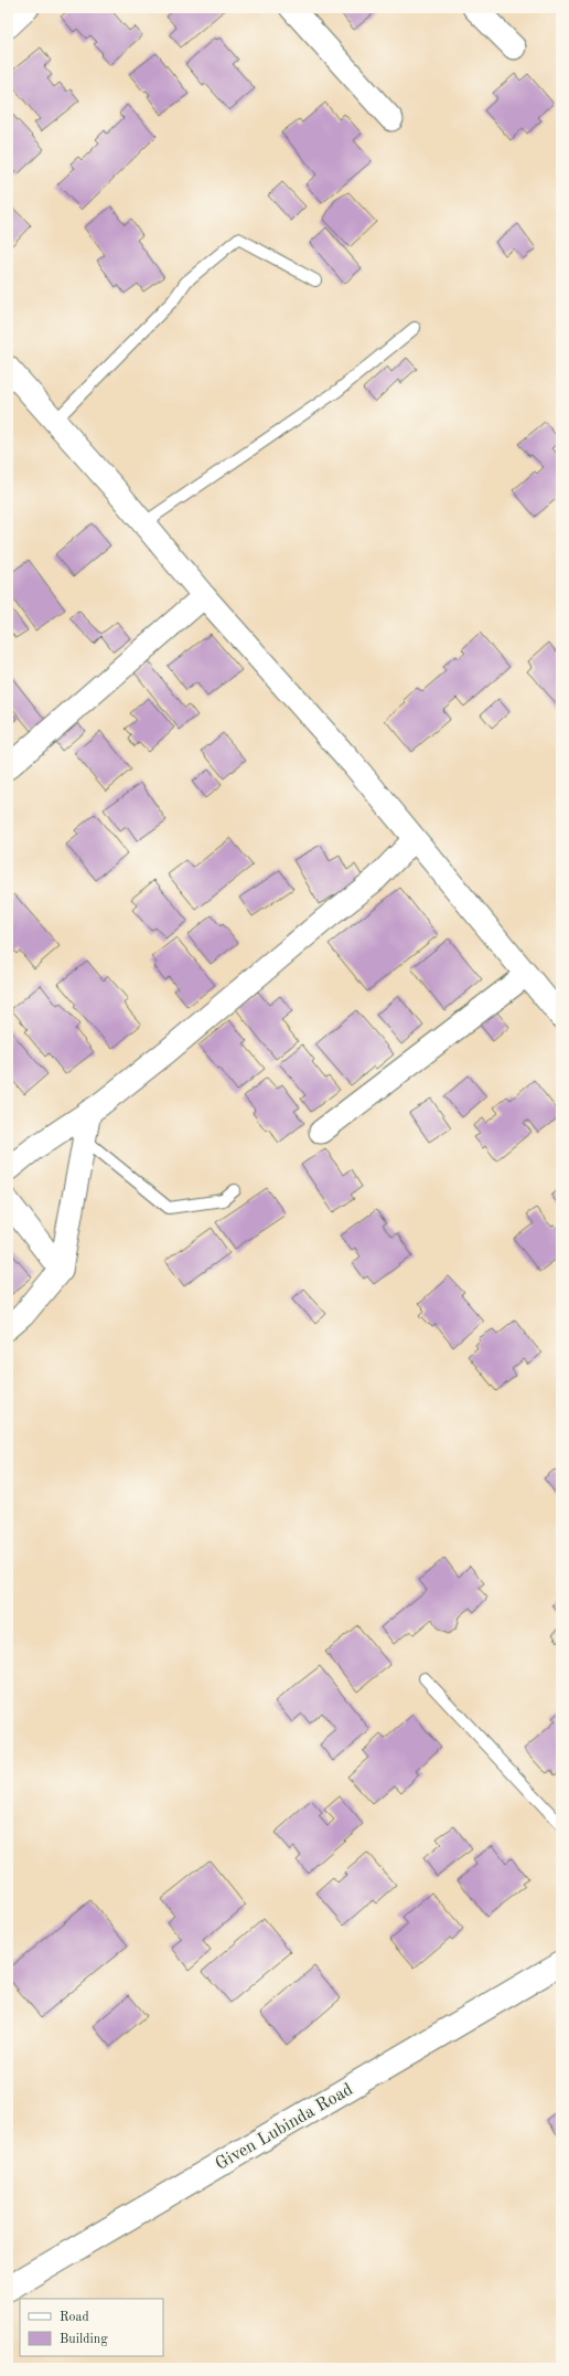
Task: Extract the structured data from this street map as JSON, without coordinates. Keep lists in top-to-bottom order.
{
  "streets": {
    "street": ["Given Lubinda Road"]
  },
  "legend": ["Road", "Building"]
}
